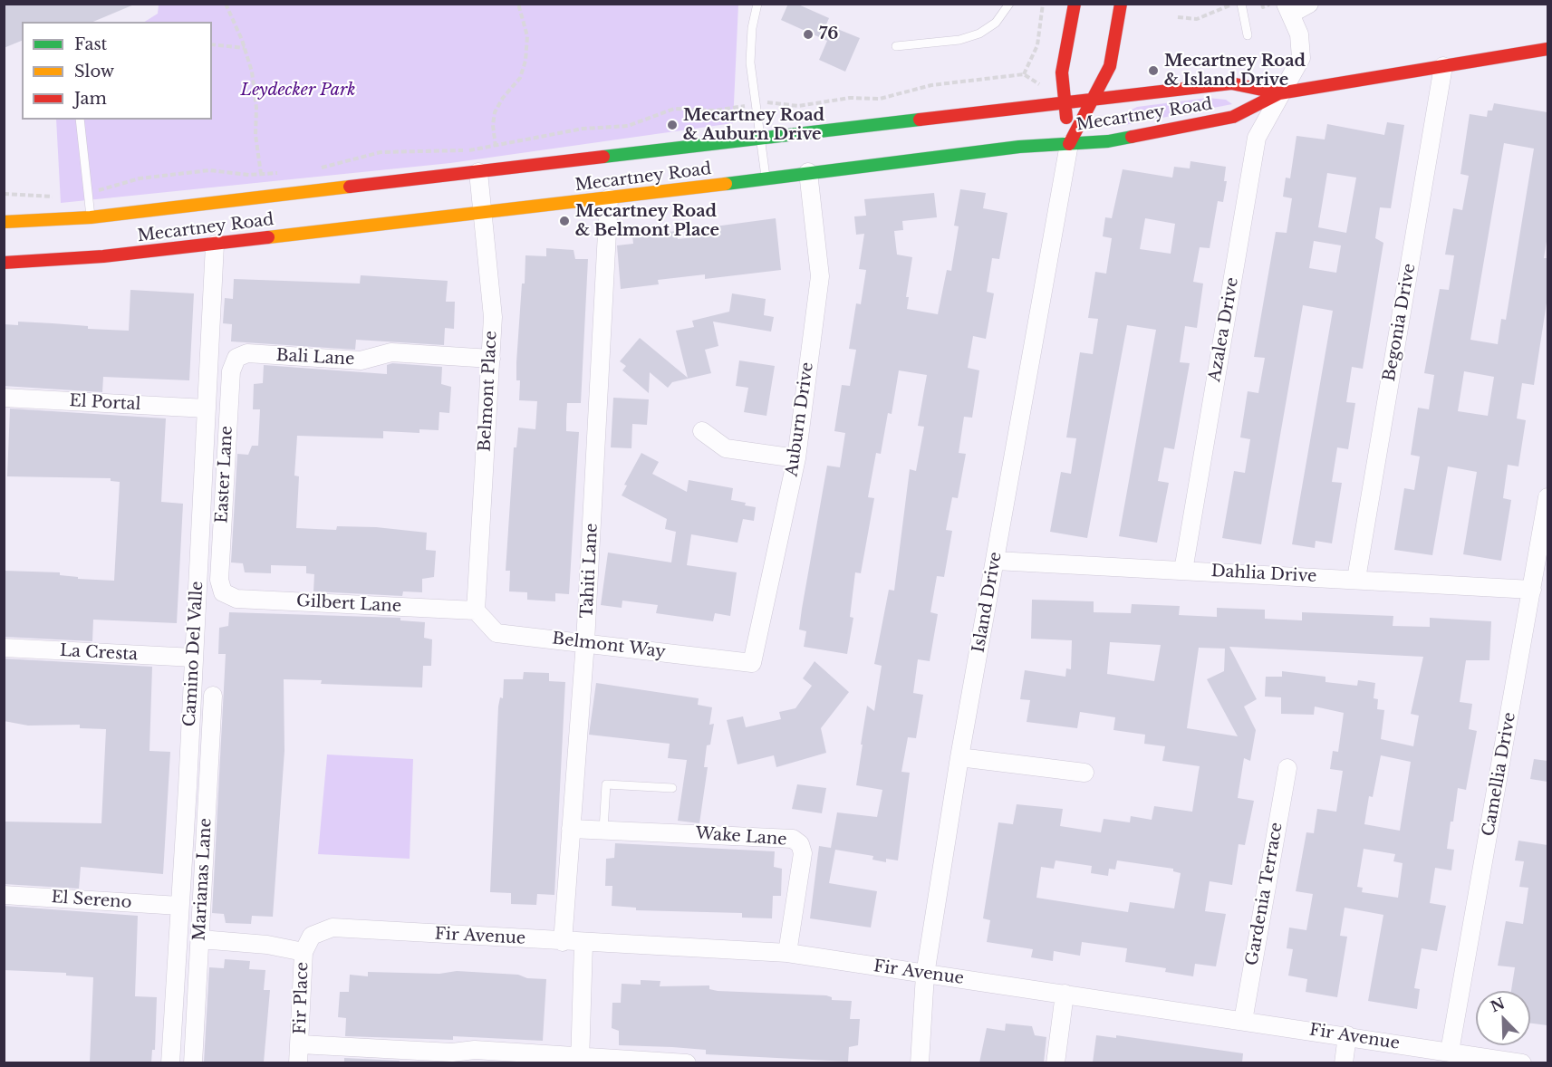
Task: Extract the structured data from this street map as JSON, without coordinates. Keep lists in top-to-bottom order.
{
  "streets": {
    "main road": ["Mecartney Road", "Island Drive"],
    "street": [
      "Begonia Drive",
      "Azalea Drive",
      "Bali Lane",
      "Belmont Place",
      "El Portal",
      "Auburn Drive",
      "Easter Lane",
      "Tahiti Lane",
      "Dahlia Drive",
      "Gilbert Lane",
      "Belmont Way",
      "La Cresta",
      "Camino Del Valle",
      "Camellia Drive",
      "Wake Lane",
      "Marianas Lane",
      "Gardenia Terrace",
      "El Sereno",
      "Fir Avenue",
      "Fir Place"
    ]
  },
  "crossings": [
    ["Mecartney Road", "Begonia Drive"],
    ["Mecartney Road", "Azalea Drive"],
    ["Mecartney Road", "Belmont Place"],
    ["Mecartney Road", "Auburn Drive"],
    ["Mecartney Road", "Tahiti Lane"],
    ["Mecartney Road", "Island Drive"],
    ["Mecartney Road", "Camino Del Valle"],
    ["Begonia Drive", "Dahlia Drive"],
    ["Azalea Drive", "Dahlia Drive"],
    ["Bali Lane", "Belmont Place"],
    ["Bali Lane", "Easter Lane"],
    ["Belmont Place", "Gilbert Lane"],
    ["Belmont Place", "Belmont Way"],
    ["El Portal", "Camino Del Valle"],
    ["Auburn Drive", "Belmont Way"],
    ["Easter Lane", "Gilbert Lane"],
    ["Tahiti Lane", "Belmont Way"],
    ["Tahiti Lane", "Wake Lane"],
    ["Tahiti Lane", "Fir Avenue"],
    ["Dahlia Drive", "Island Drive"],
    ["Dahlia Drive", "Camellia Drive"],
    ["Island Drive", "Fir Avenue"],
    ["Gilbert Lane", "Belmont Way"],
    ["La Cresta", "Camino Del Valle"],
    ["Camino Del Valle", "El Sereno"],
    ["Camellia Drive", "Fir Avenue"],
    ["Wake Lane", "Fir Avenue"],
    ["Gardenia Terrace", "Fir Avenue"],
    ["Fir Avenue", "Fir Place"]
  ],
  "parks": ["Leydecker Park"],
  "places": [
    "76",
    "Mecartney Road & Island Drive",
    "Mecartney Road & Auburn Drive",
    "Mecartney Road & Belmont Place"
  ],
  "legend": ["Fast", "Slow", "Jam"],
  "north": "top left"
}
